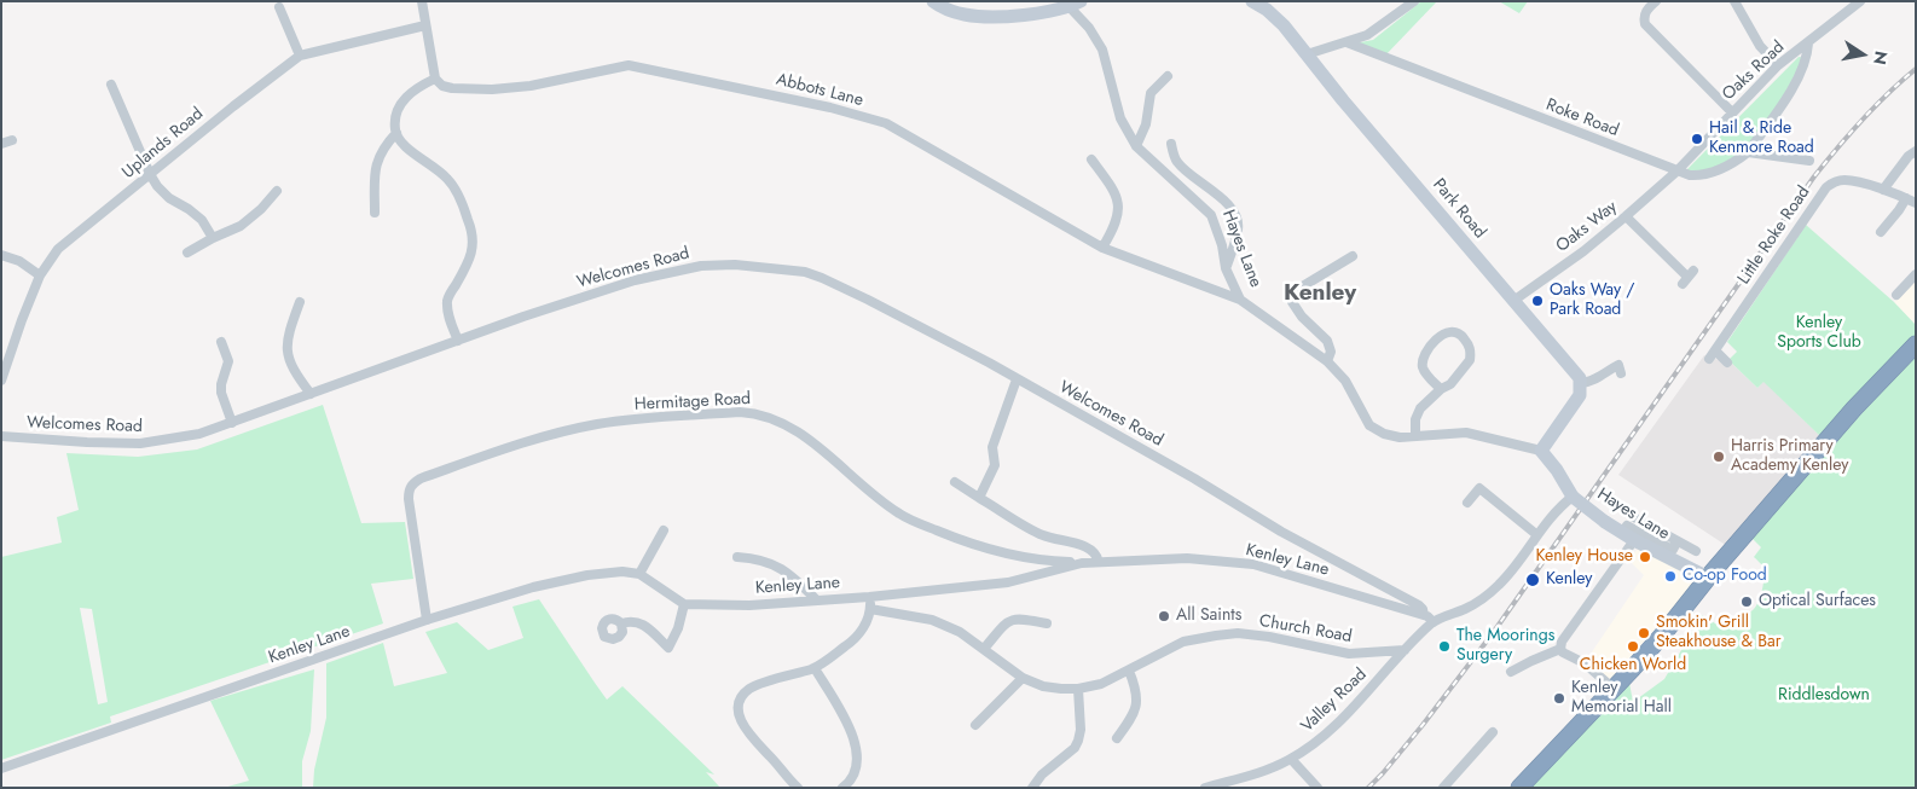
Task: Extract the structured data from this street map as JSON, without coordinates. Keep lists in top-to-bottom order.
{
  "streets": {
    "street": [
      "Oaks Road",
      "Abbots Lane",
      "Roke Road",
      "Uplands Road",
      "Park Road",
      "Oaks Way",
      "Little Roke Road",
      "Hayes Lane",
      "Welcomes Road",
      "Hermitage Road",
      "Kenley Lane",
      "Church Road",
      "Valley Road"
    ]
  },
  "crossings": [
    ["Oaks Road", "Roke Road"],
    ["Oaks Road", "Oaks Way"],
    ["Abbots Lane", "Hayes Lane"],
    ["Roke Road", "Oaks Way"],
    ["Park Road", "Oaks Way"],
    ["Welcomes Road", "Kenley Lane"],
    ["Hermitage Road", "Kenley Lane"],
    ["Kenley Lane", "Valley Road"],
    ["Church Road", "Valley Road"]
  ],
  "districts": ["Kenley"],
  "parks": ["Kenley Sports Club", "Riddlesdown"],
  "places": [
    "Hail & Ride Kenmore Road",
    "Oaks Way / Park Road",
    "Harris Primary Academy Kenley",
    "Kenley House",
    "Co-op Food",
    "Kenley",
    "Optical Surfaces",
    "All Saints",
    "Smokin' Grill Steakhouse & Bar",
    "The Moorings Surgery",
    "Chicken World",
    "Kenley Memorial Hall"
  ],
  "north": "right"
}
